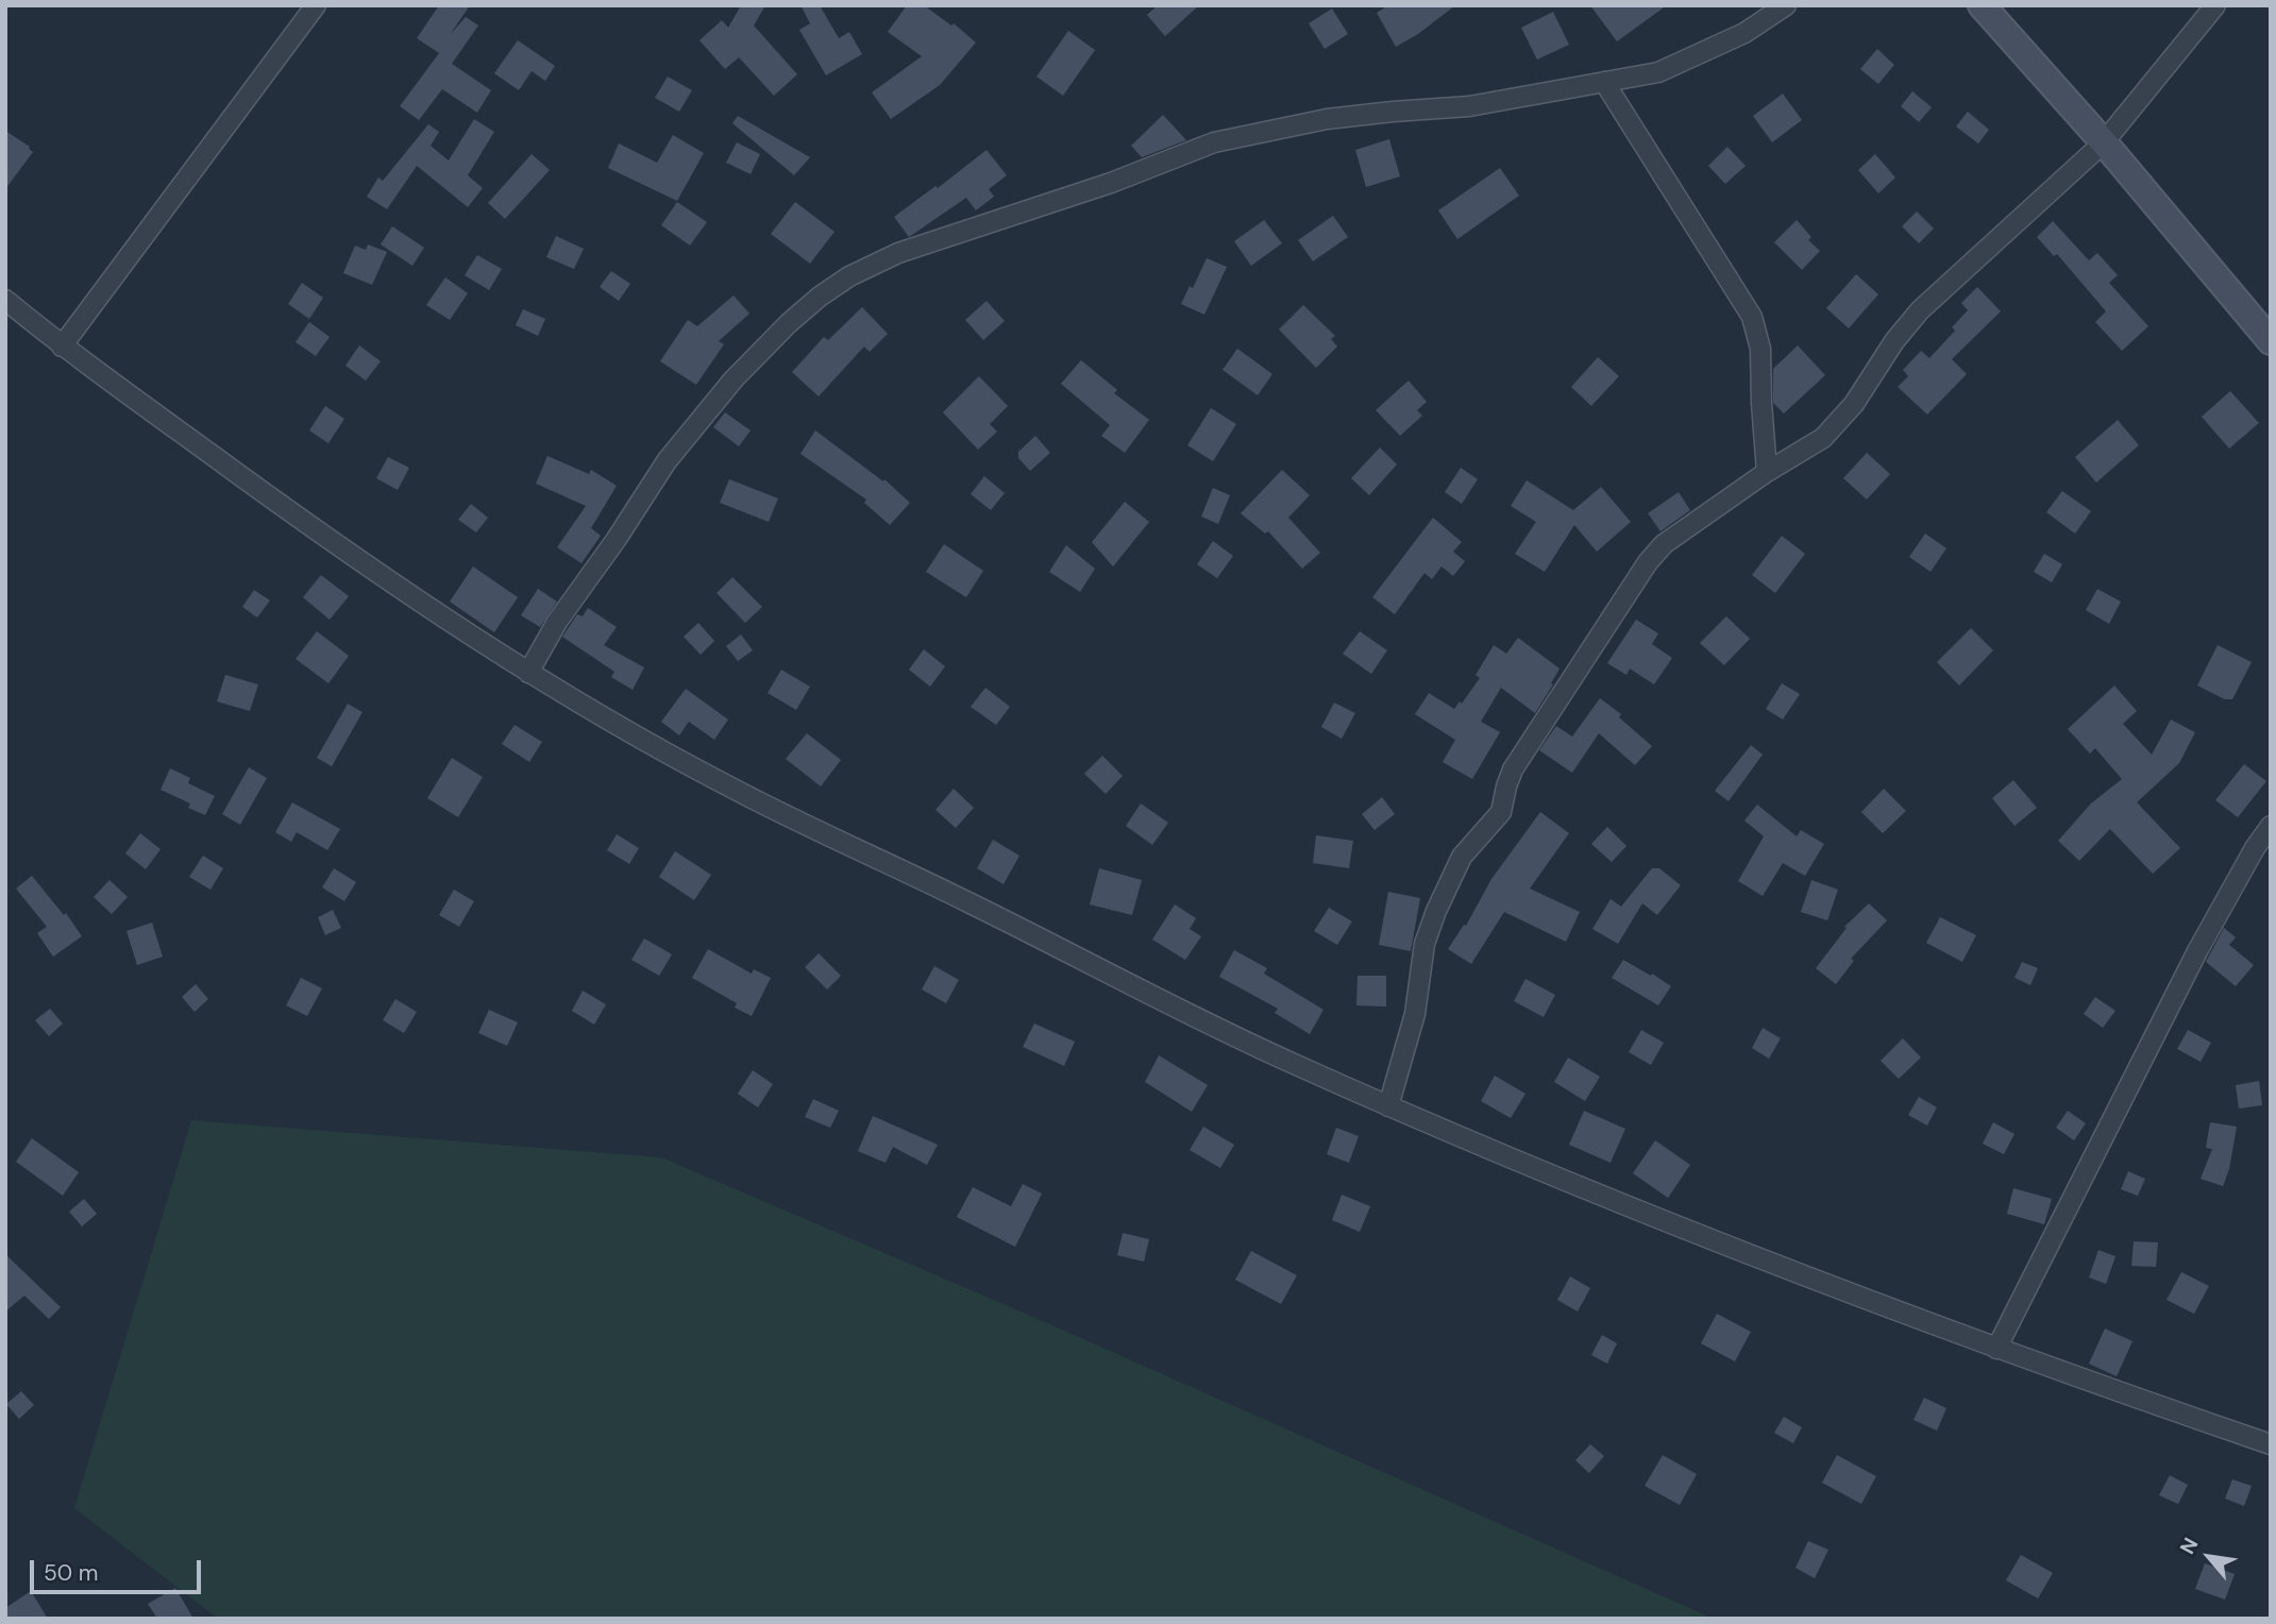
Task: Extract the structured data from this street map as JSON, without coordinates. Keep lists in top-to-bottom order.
{
  "scale_bar": "50 m",
  "north": "top left"
}
